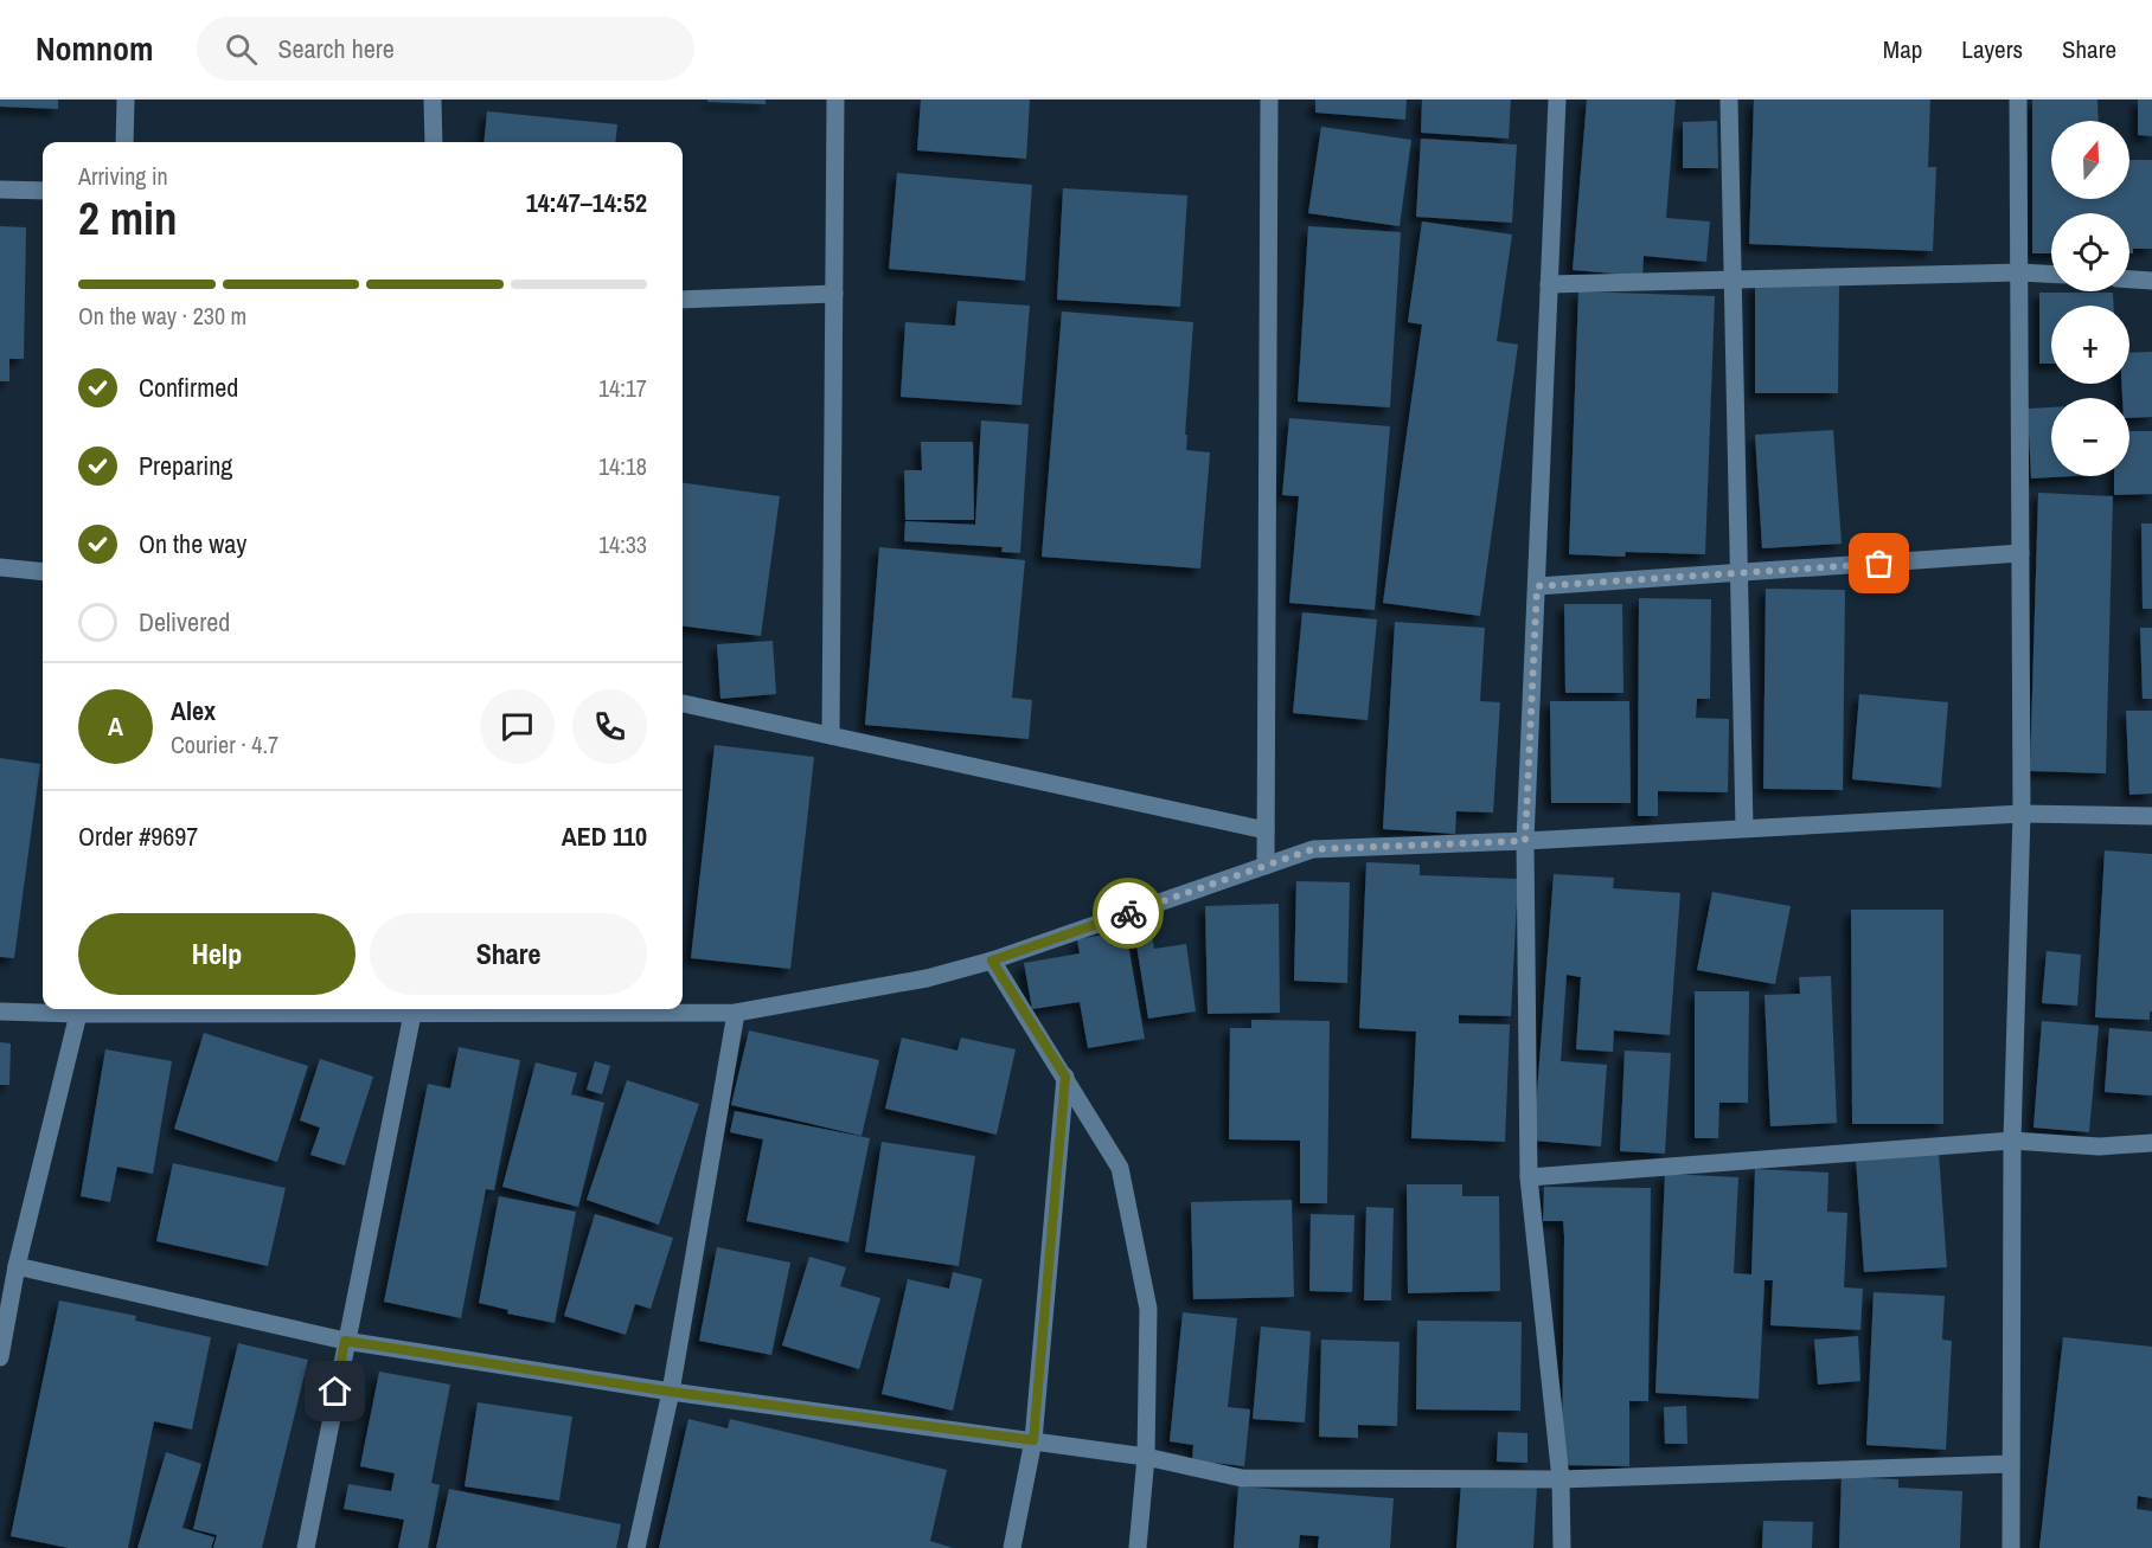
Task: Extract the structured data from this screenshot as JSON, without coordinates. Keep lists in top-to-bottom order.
{
  "north": "top",
  "page": {
    "header": "Nomnom",
    "search": "Search here",
    "nav": ["Map", "Layers", "Share"],
    "map_buttons": ["+", "−"],
    "heading": ["2 min", "Arriving in", "14:47–14:52"],
    "panel": [
      "Alex",
      "Courier · 4.7",
      "Order #9697",
      "AED 110"
    ],
    "bar": "On the way · 230 m",
    "list": [
      ["Confirmed", "14:17"],
      ["Preparing", "14:18"],
      ["On the way", "14:33"],
      "Delivered"
    ],
    "round": "A",
    "buttons": ["Help", "Share"]
  }
}
